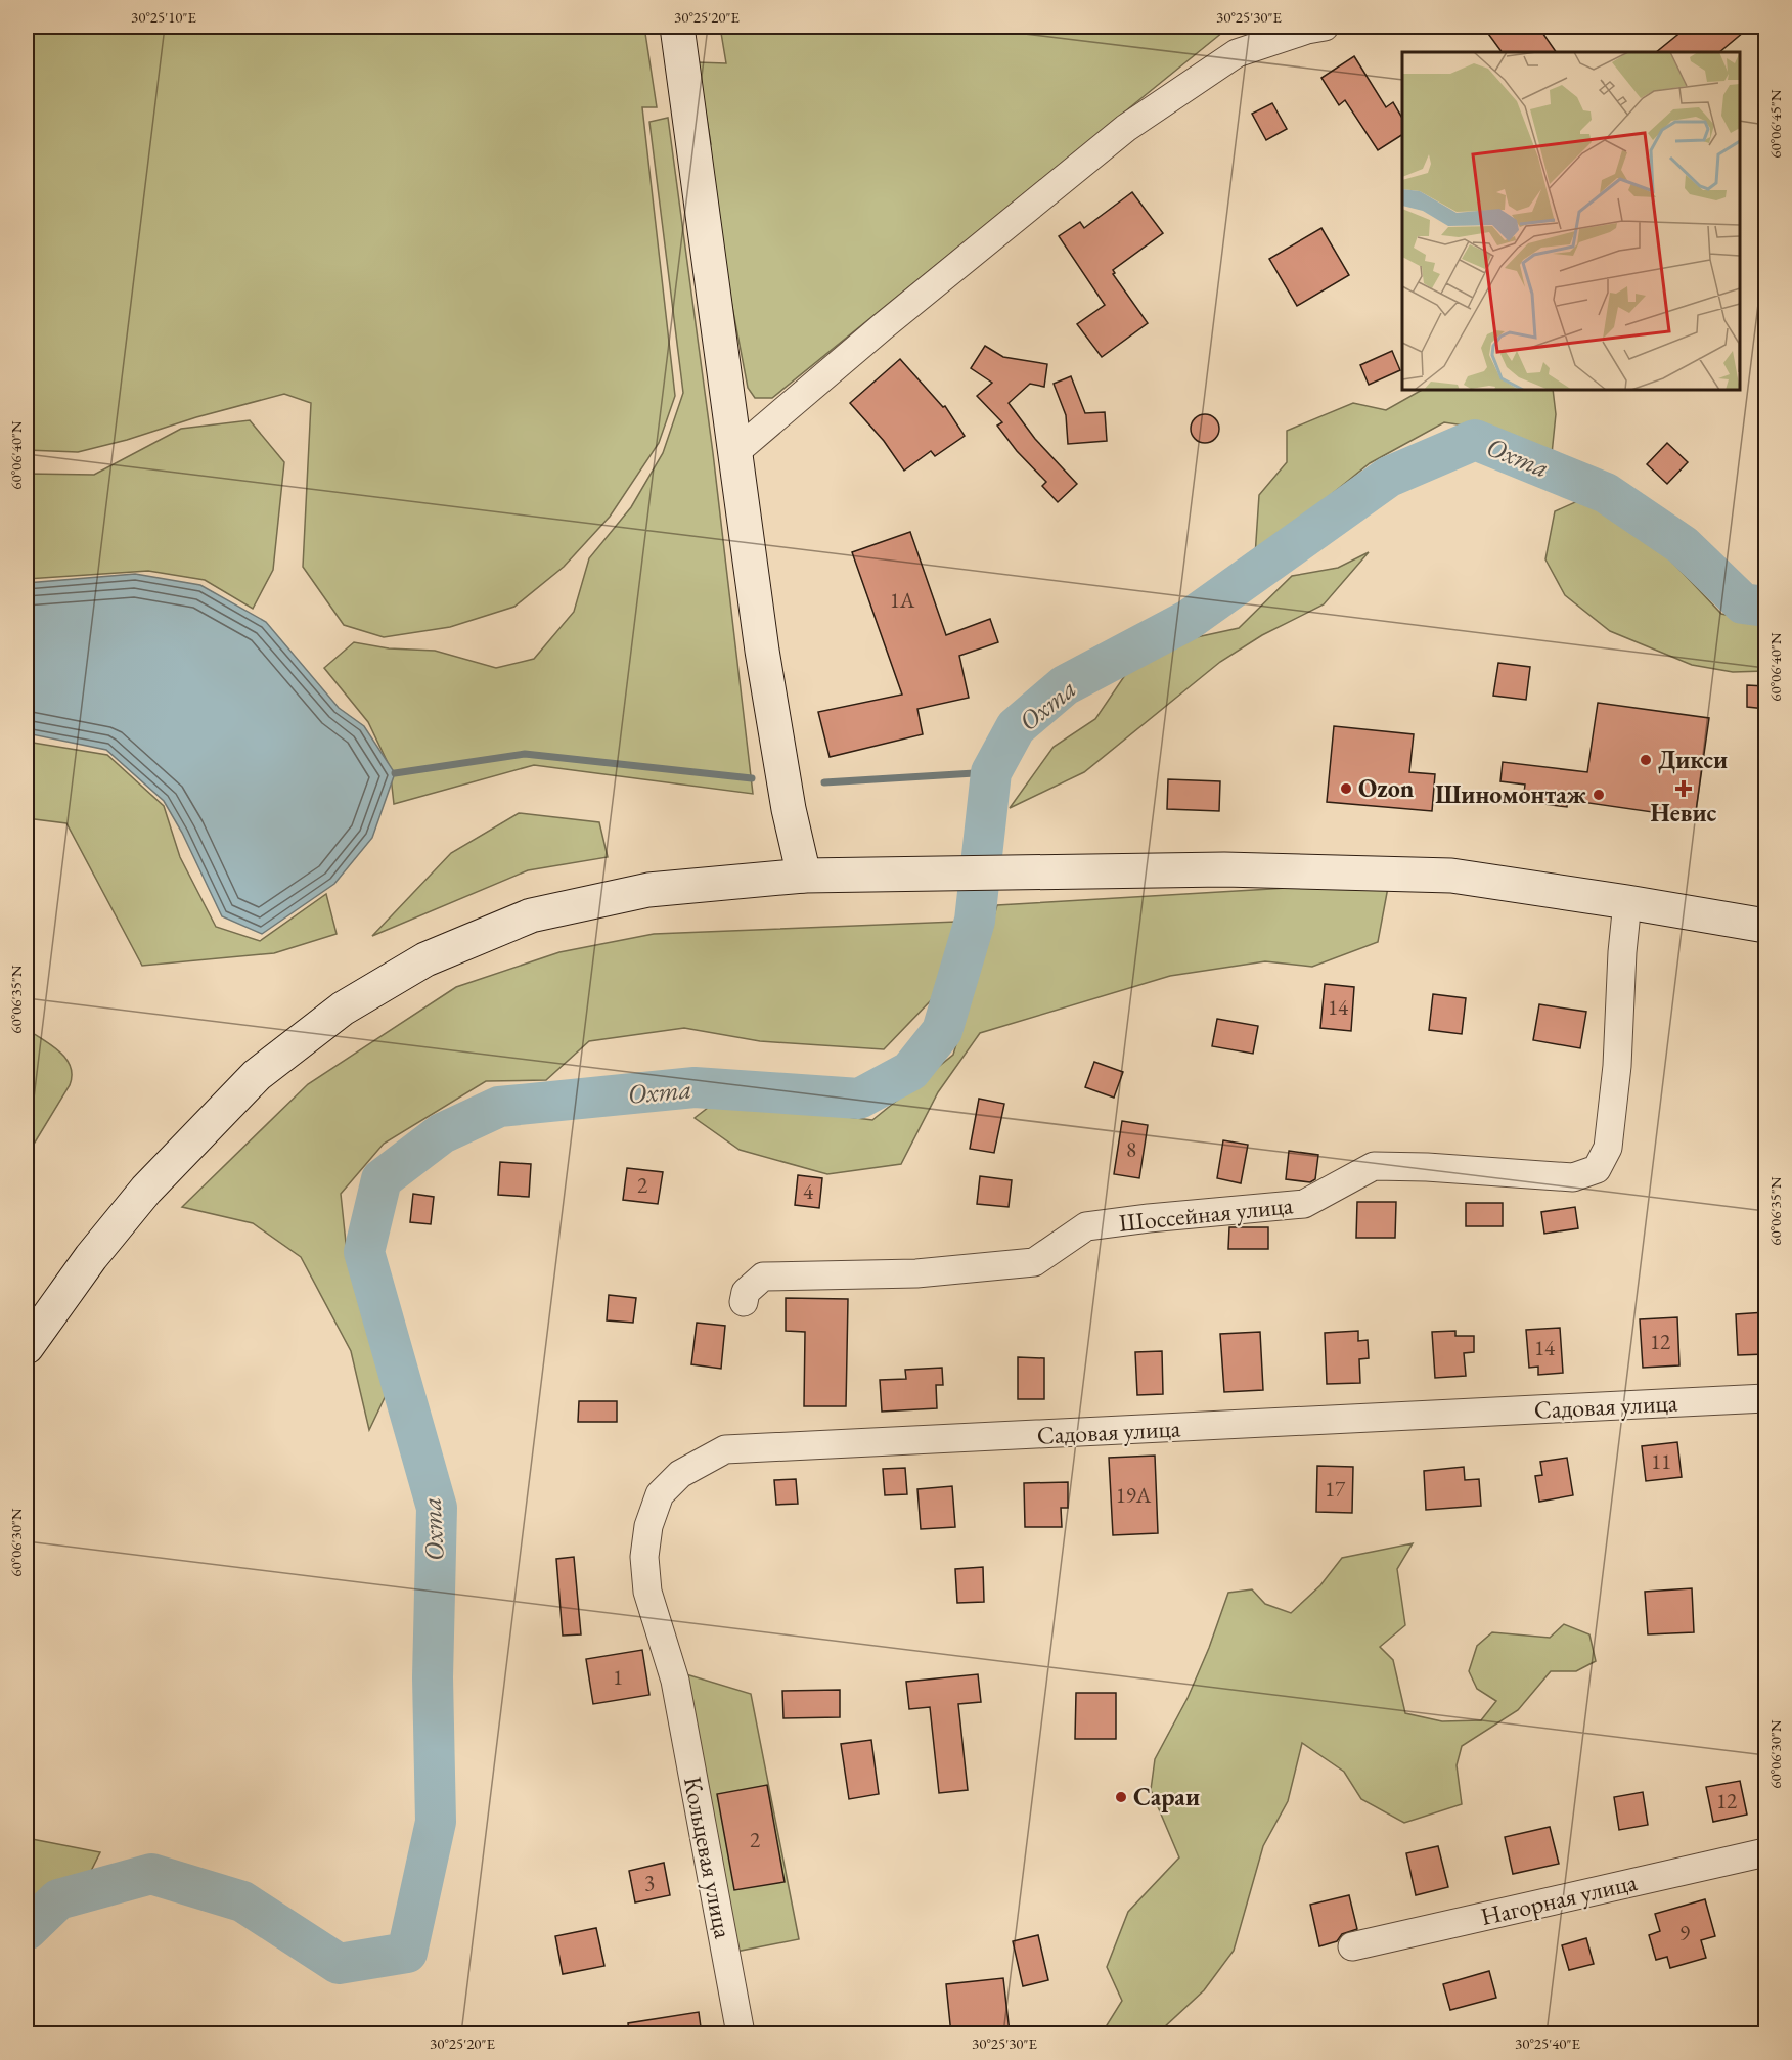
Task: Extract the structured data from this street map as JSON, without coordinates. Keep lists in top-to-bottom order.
{
  "streets": {
    "street": [
      "Шоссейная улица",
      "Садовая улица",
      "Кольцевая улица",
      "Нагорная улица"
    ]
  },
  "crossings": [
    ["Садовая улица", "Кольцевая улица"]
  ],
  "water": ["Охта"],
  "places": {
    "other": [
      "Дикси",
      "Ozon",
      "Шиномонтаж",
      "Сараи"
    ],
    "health": ["Невис"]
  },
  "house_numbers": [
    "1А",
    "14",
    "8",
    "2",
    "4",
    "12",
    "14",
    "11",
    "17",
    "19А",
    "1",
    "12",
    "2",
    "3",
    "9"
  ],
  "coordinates": [
    "30°25'10\"E",
    "30°25'20\"E",
    "30°25'30\"E",
    "60°06'45\"N",
    "60°06'40\"N",
    "60°06'35\"N",
    "60°06'30\"N",
    "30°25'40\"E"
  ]
}
